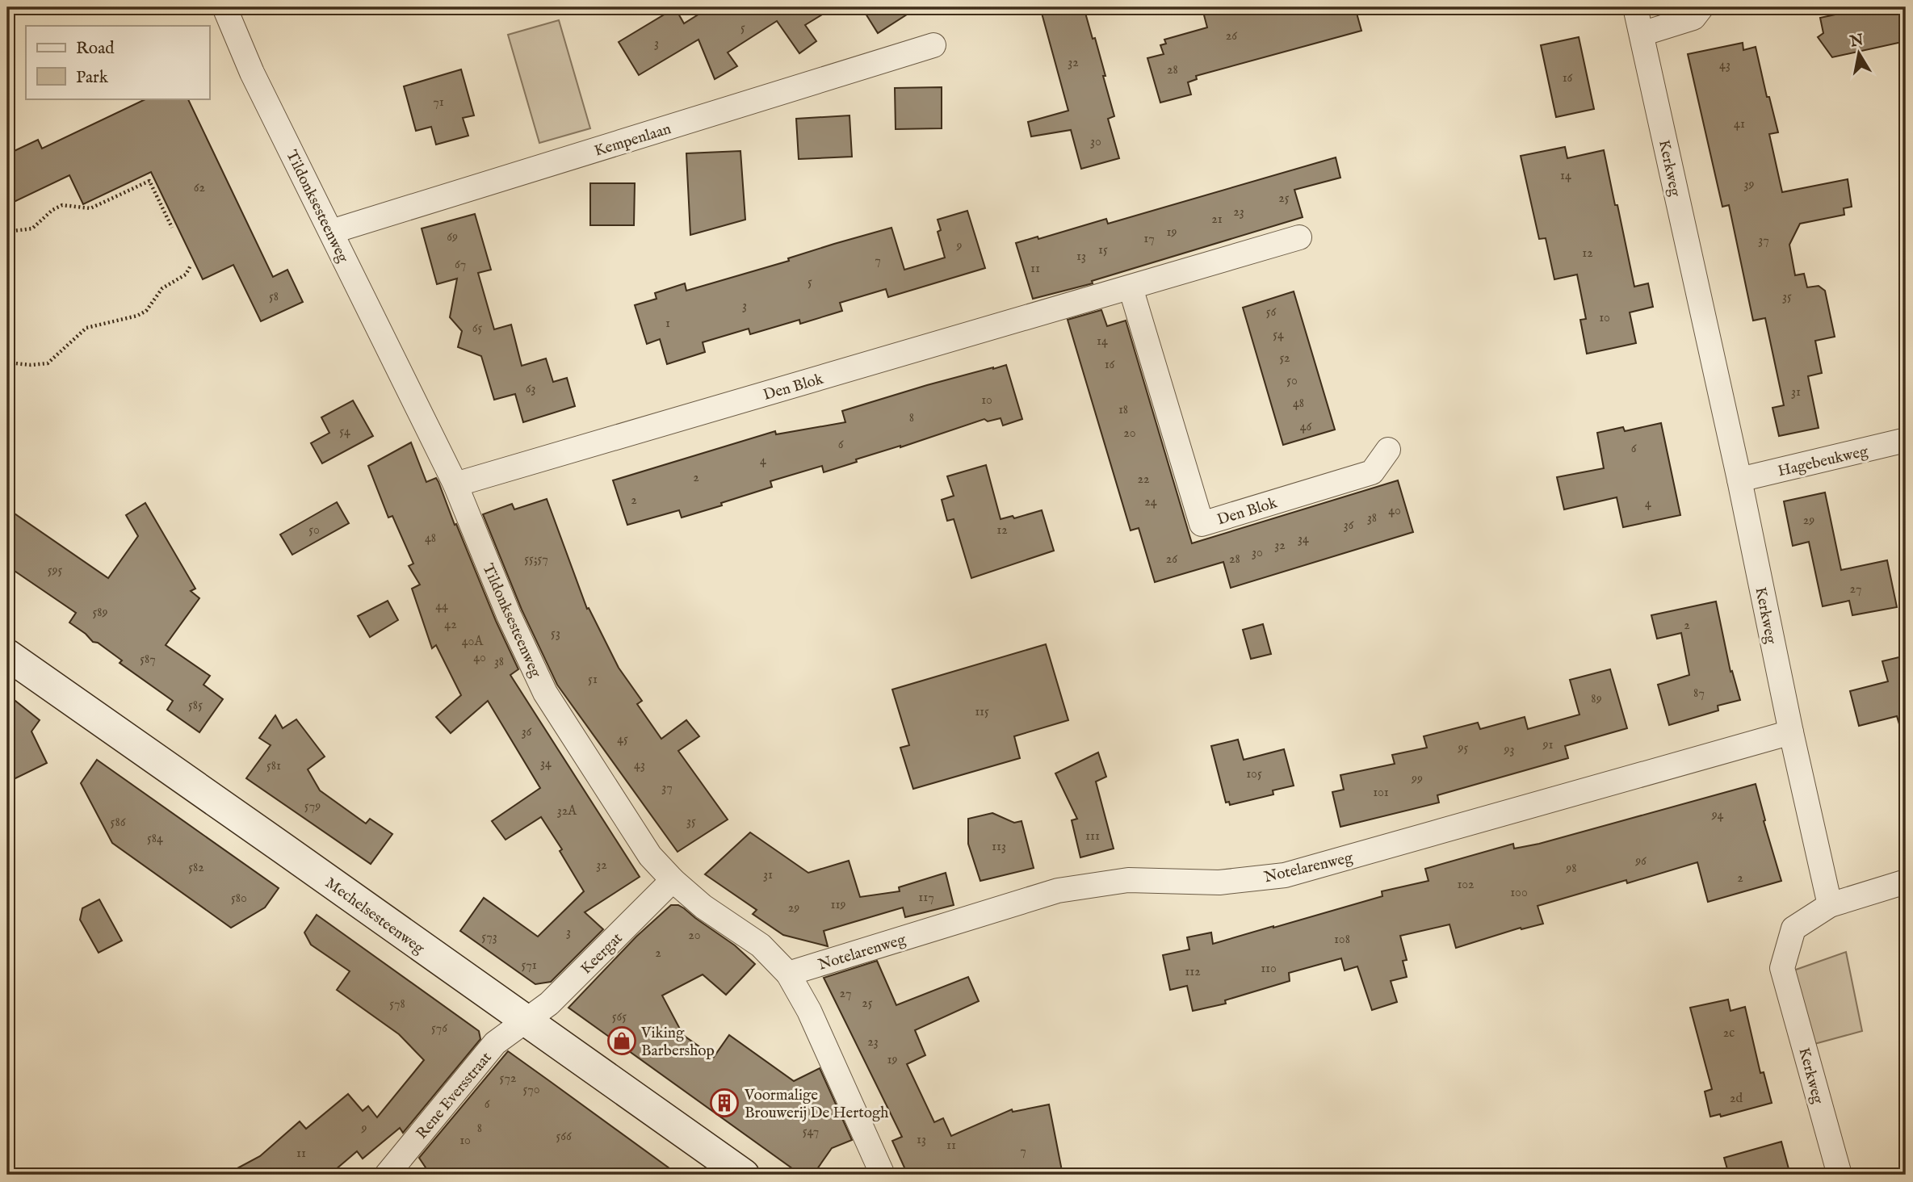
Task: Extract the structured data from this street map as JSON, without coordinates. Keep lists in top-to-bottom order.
{
  "streets": {
    "street": [
      "Kempenlaan",
      "Kerkweg",
      "Tildonksesteenweg",
      "Den Blok",
      "Hagebeukweg",
      "Notelarenweg",
      "Mechelsesteenweg",
      "Keergat",
      "Rene Eversstraat"
    ]
  },
  "crossings": [
    ["Kempenlaan", "Tildonksesteenweg"],
    ["Kerkweg", "Hagebeukweg"],
    ["Kerkweg", "Notelarenweg"],
    ["Tildonksesteenweg", "Den Blok"],
    ["Tildonksesteenweg", "Notelarenweg"],
    ["Tildonksesteenweg", "Keergat"],
    ["Mechelsesteenweg", "Keergat"],
    ["Mechelsesteenweg", "Rene Eversstraat"],
    ["Keergat", "Rene Eversstraat"]
  ],
  "places": {
    "shop": ["Viking Barbershop"],
    "building": ["Voormalige Brouwerij De Hertogh"]
  },
  "house_numbers": [
    "5",
    "26",
    "3",
    "32",
    "43",
    "28",
    "16",
    "71",
    "41",
    "30",
    "14",
    "39",
    "62",
    "25",
    "23",
    "21",
    "19",
    "69",
    "17",
    "37",
    "9",
    "15",
    "12",
    "13",
    "7",
    "67",
    "11",
    "5",
    "58",
    "35",
    "3",
    "56",
    "10",
    "1",
    "65",
    "54",
    "14",
    "52",
    "16",
    "50",
    "63",
    "31",
    "10",
    "48",
    "18",
    "8",
    "46",
    "54",
    "20",
    "6",
    "6",
    "4",
    "2",
    "22",
    "2",
    "24",
    "4",
    "40",
    "38",
    "29",
    "36",
    "50",
    "12",
    "48",
    "34",
    "32",
    "30",
    "55;57",
    "26",
    "28",
    "595",
    "27",
    "44",
    "589",
    "42",
    "2",
    "53",
    "40A",
    "40",
    "587",
    "38",
    "51",
    "87",
    "89",
    "585",
    "115",
    "36",
    "45",
    "91",
    "95",
    "93",
    "34",
    "43",
    "581",
    "105",
    "99",
    "37",
    "101",
    "579",
    "32A",
    "94",
    "35",
    "586",
    "111",
    "584",
    "113",
    "96",
    "32",
    "582",
    "98",
    "31",
    "2",
    "102",
    "100",
    "117",
    "580",
    "119",
    "29",
    "3",
    "20",
    "573",
    "108",
    "2",
    "571",
    "110",
    "112",
    "27",
    "25",
    "578",
    "565",
    "576",
    "2c",
    "23",
    "19",
    "572",
    "570",
    "2d",
    "6",
    "9",
    "8",
    "547",
    "566",
    "13",
    "10",
    "11",
    "7",
    "11"
  ],
  "legend": ["Road", "Park"],
  "north": "top"
}
